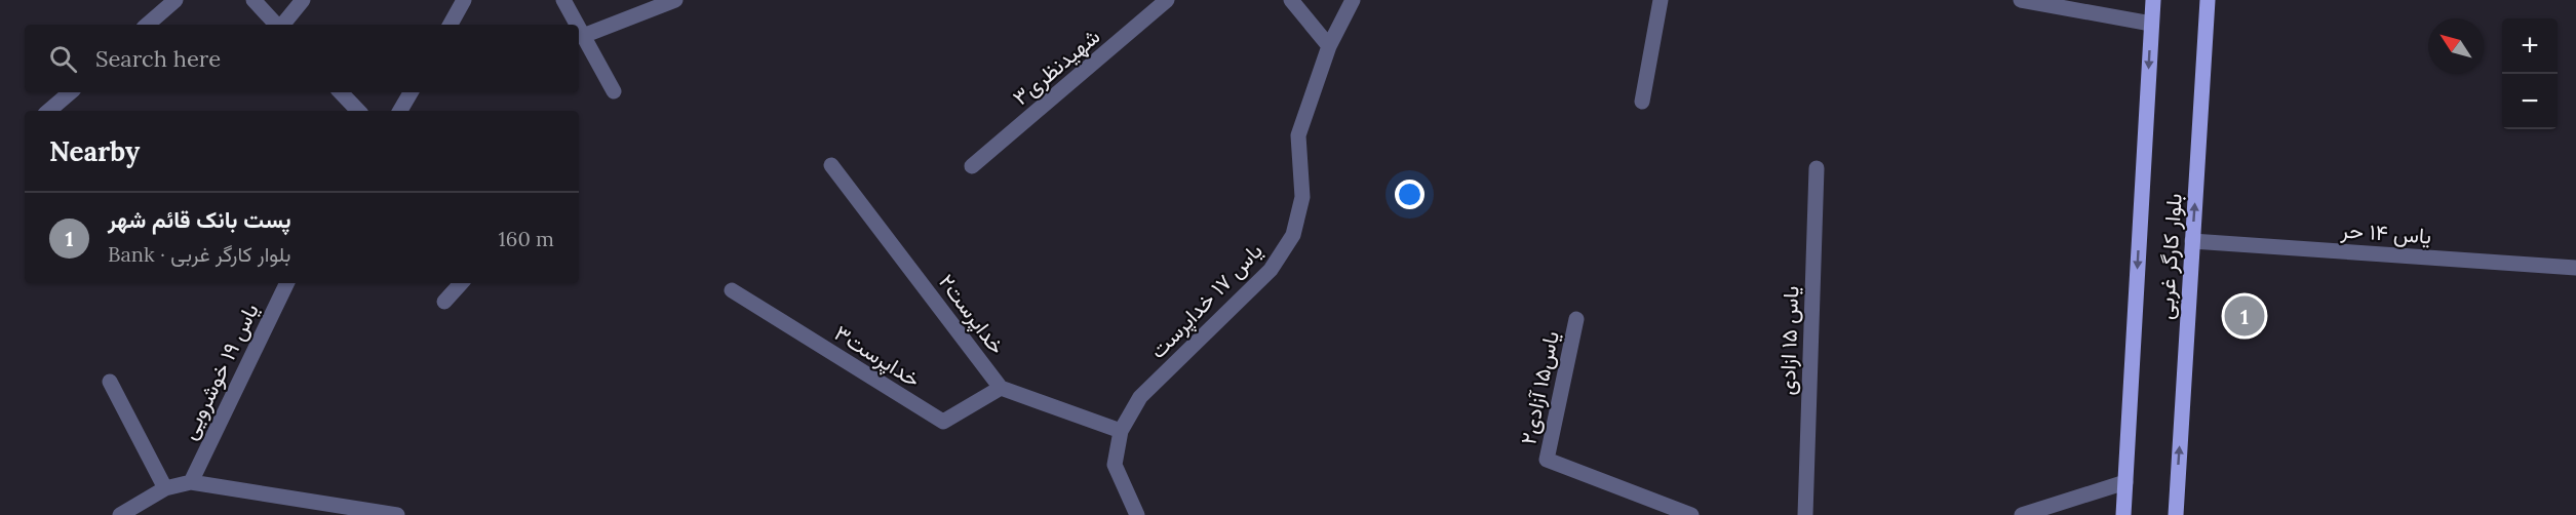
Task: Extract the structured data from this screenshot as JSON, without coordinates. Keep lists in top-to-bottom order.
{
  "streets": {
    "main road": ["بلوار کارگر غربی"],
    "street": [
      "شهیدنظری۳",
      "یاس ۱۴ حر",
      "یاس ۱۷ خداپرست",
      "خداپرست۲",
      "یاس ۱۵ ازادی",
      "خداپرست۳",
      "یاس ۱۹ خوشرویی",
      "یاس۱۵ آزادی۲"
    ]
  },
  "crossings": [
    ["یاس ۱۴ حر", "بلوار کارگر غربی"],
    ["یاس ۱۷ خداپرست", "خداپرست۲"],
    ["خداپرست۲", "خداپرست۳"]
  ],
  "north": "top left",
  "page": {
    "map_buttons": ["+", "−"],
    "search": "Search here",
    "heading": "Nearby",
    "list": [
      {
        "mark": "1",
        "name": "پست بانک قائم شهر",
        "note": "Bank · بلوار کارگر غربی",
        "value": "160 m"
      }
    ],
    "pins": "1"
  }
}
